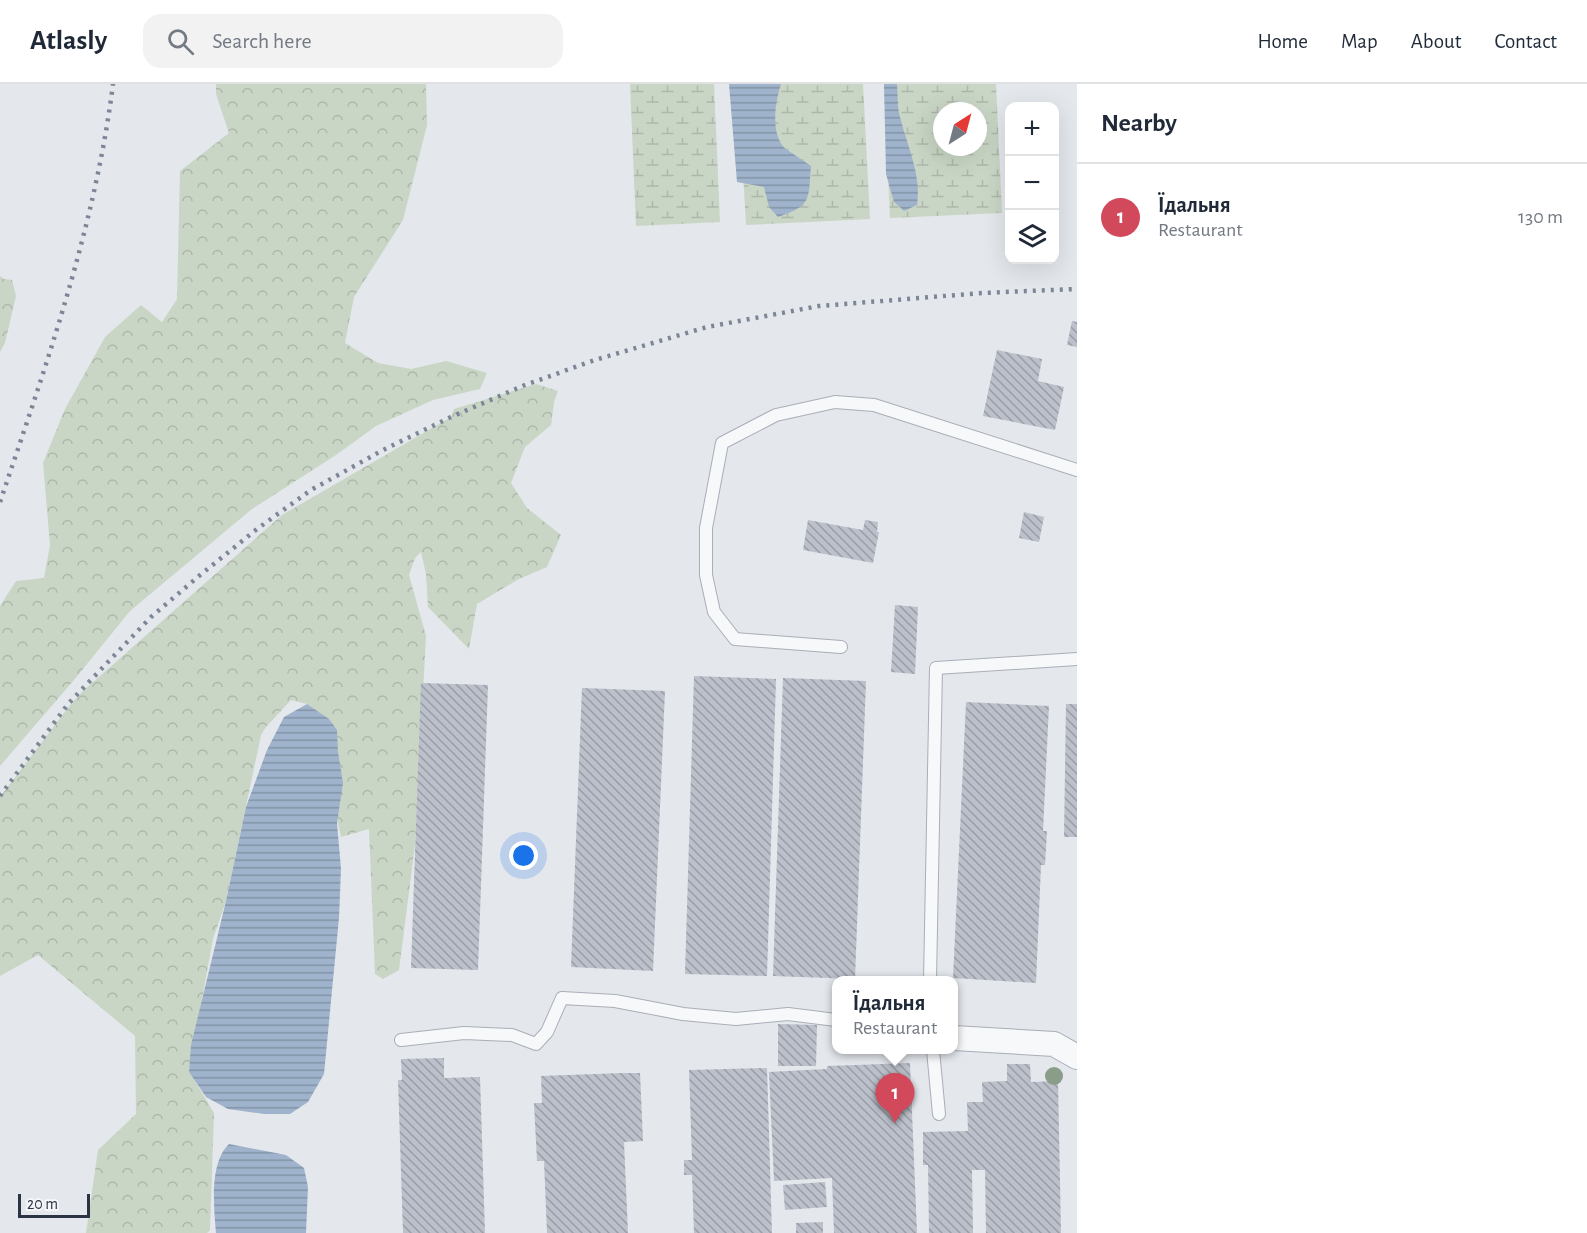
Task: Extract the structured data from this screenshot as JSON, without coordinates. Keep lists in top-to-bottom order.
{
  "scale_bar": "20 m",
  "north": "top right",
  "page": {
    "header": "Atlasly",
    "search": "Search here",
    "nav": [
      "Home",
      "Map",
      "About",
      "Contact"
    ],
    "heading": "Nearby",
    "map_buttons": ["+", "−"],
    "list": [
      {
        "mark": "1",
        "name": "Їдальня",
        "note": "Restaurant",
        "value": "130 m"
      }
    ],
    "popup": ["Їдальня", "Restaurant"],
    "pins": "1",
    "scale": "20 m"
  }
}
